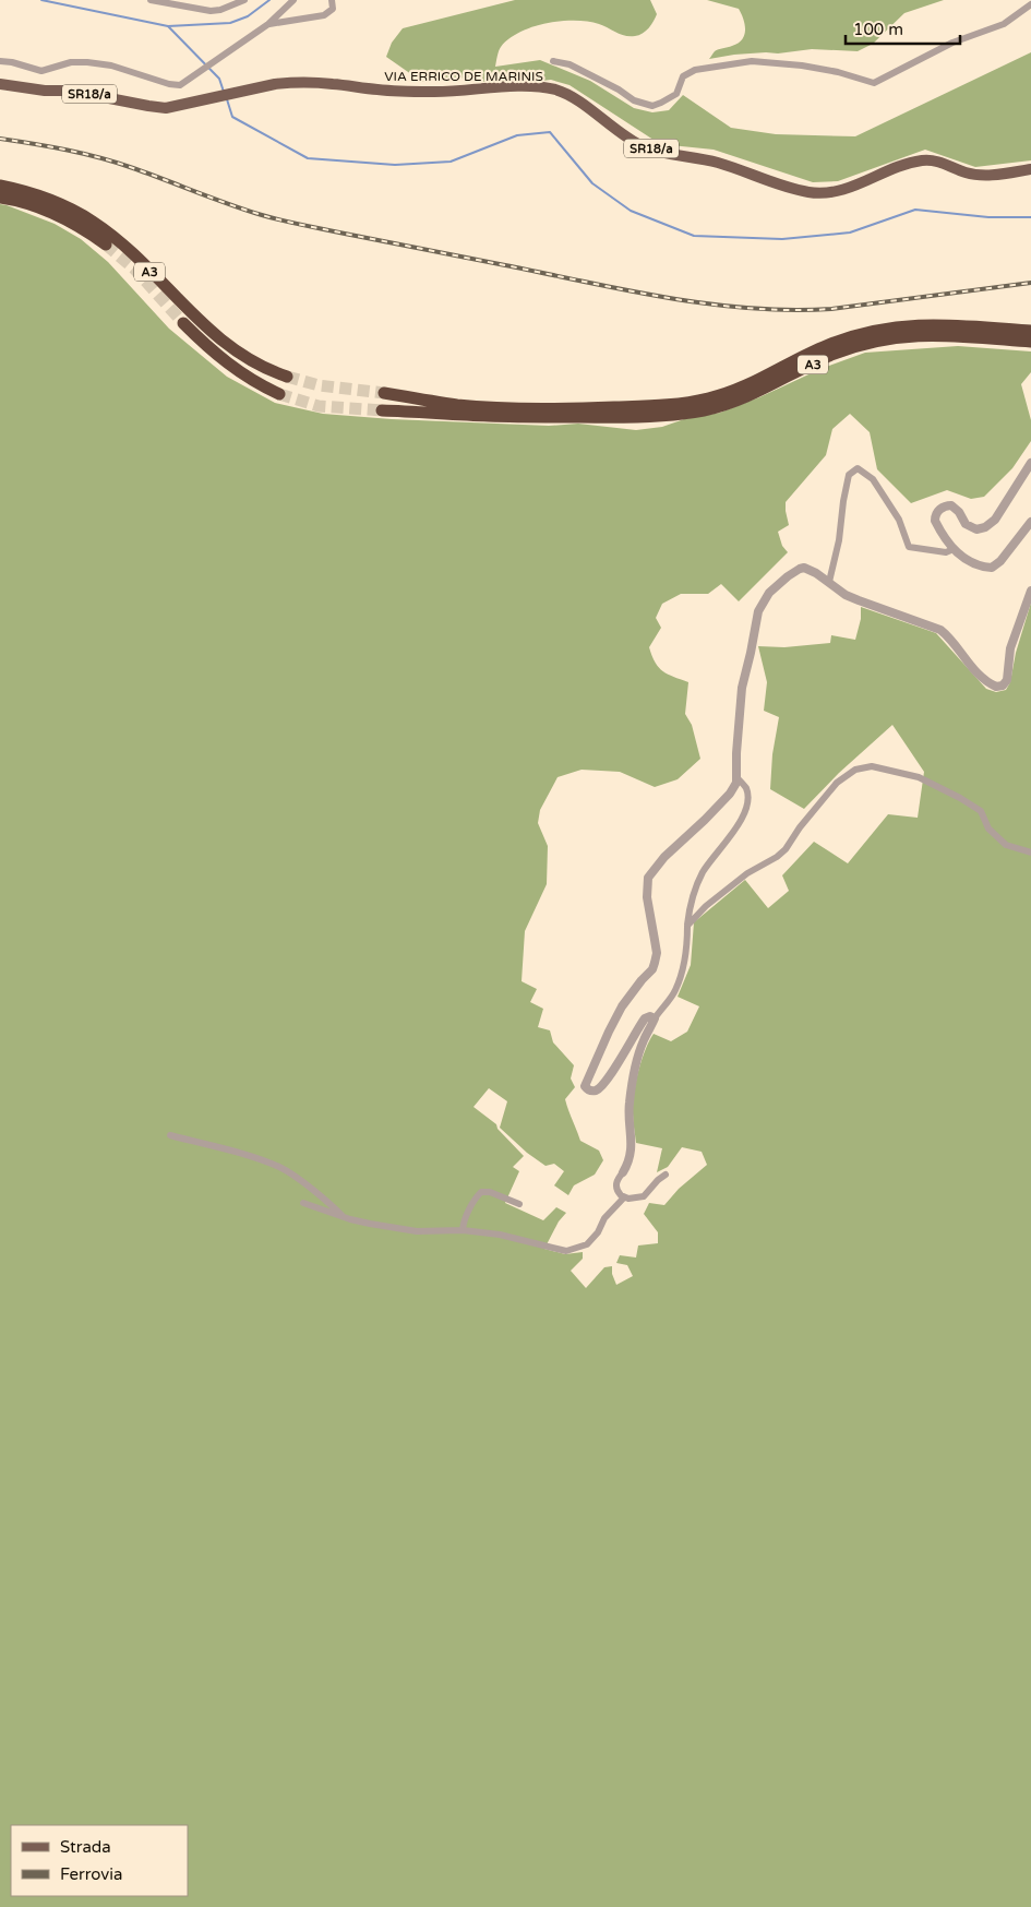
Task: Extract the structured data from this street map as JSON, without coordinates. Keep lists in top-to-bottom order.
{
  "streets": {
    "highway": ["A3"],
    "main road": ["VIA ERRICO DE MARINIS", "SR18/a"]
  },
  "legend": ["Strada", "Ferrovia"],
  "scale_bar": "100 m"
}
